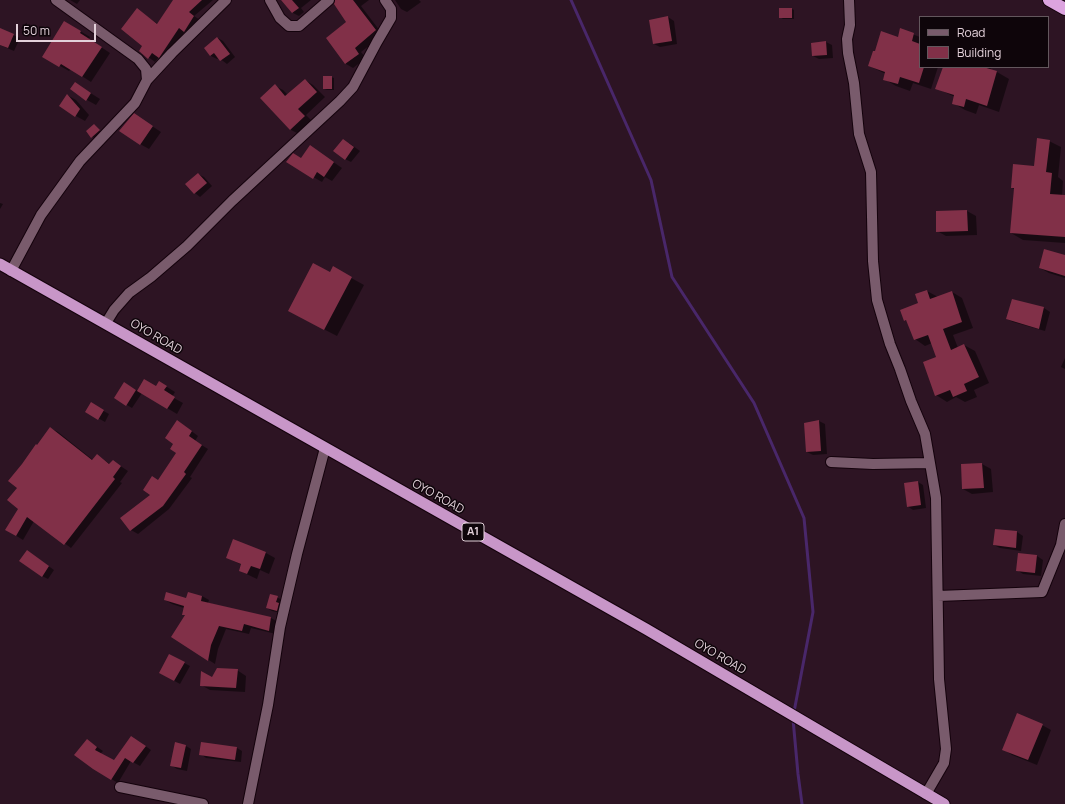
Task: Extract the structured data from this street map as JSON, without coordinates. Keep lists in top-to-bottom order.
{
  "streets": {
    "highway": ["OYO ROAD", "A1"]
  },
  "legend": ["Road", "Building"],
  "scale_bar": "50 m"
}
